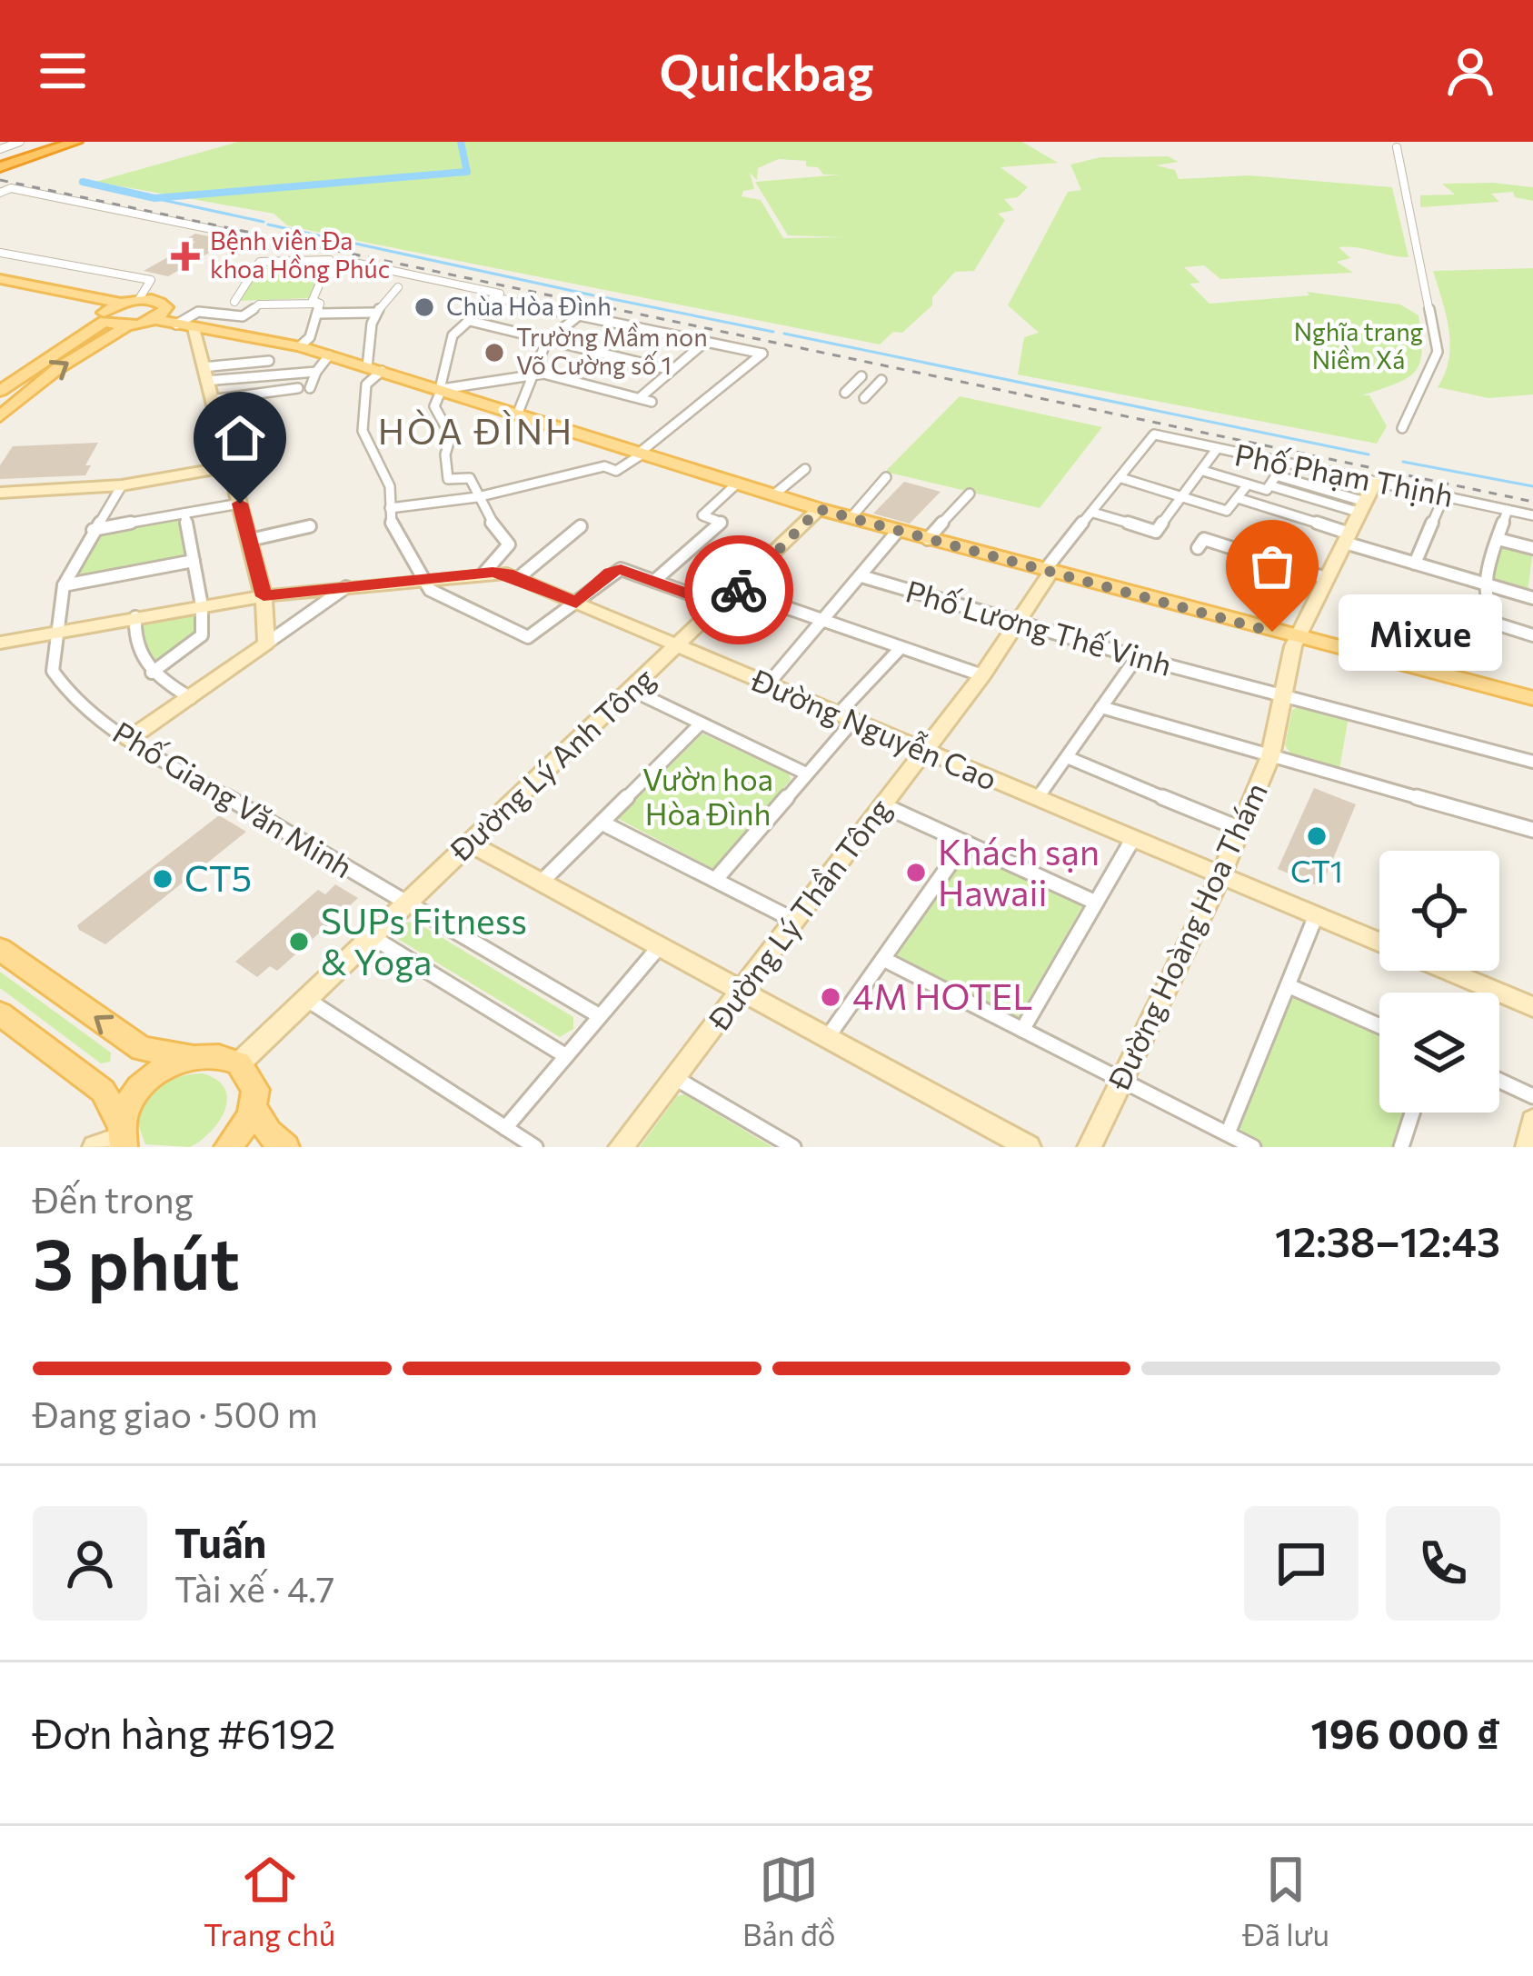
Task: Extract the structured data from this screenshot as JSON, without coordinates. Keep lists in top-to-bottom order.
{
  "streets": {
    "street": [
      "Phố Phạm Thịnh",
      "Phố Lương Thế Vinh",
      "Đường Nguyễn Cao",
      "Đường Lý Anh Tông",
      "Phố Giang Văn Minh",
      "Đường Lý Thần Tông",
      "Đường Hoàng Hoa Thám"
    ]
  },
  "crossings": [
    ["Phố Phạm Thịnh", "Đường Lý Thần Tông"],
    ["Phố Phạm Thịnh", "Đường Hoàng Hoa Thám"],
    ["Phố Lương Thế Vinh", "Đường Lý Thần Tông"],
    ["Phố Lương Thế Vinh", "Đường Hoàng Hoa Thám"],
    ["Đường Nguyễn Cao", "Đường Lý Anh Tông"],
    ["Đường Nguyễn Cao", "Phố Giang Văn Minh"],
    ["Đường Nguyễn Cao", "Đường Lý Thần Tông"],
    ["Đường Nguyễn Cao", "Đường Hoàng Hoa Thám"],
    ["Đường Lý Anh Tông", "Phố Giang Văn Minh"]
  ],
  "districts": ["HÒA ĐÌNH"],
  "parks": ["Nghĩa trang Niềm Xá", "Vườn hoa Hòa Đình"],
  "places": {
    "health": ["Bệnh viện Đa khoa Hồng Phúc"],
    "other": [
      "Chùa Hòa Đình",
      "Trường Mầm non Võ Cường số 1",
      "Mixue",
      "CT1",
      "Khách sạn Hawaii",
      "CT5",
      "SUPs Fitness & Yoga",
      "4M HOTEL"
    ]
  },
  "page": {
    "header": "Quickbag",
    "bubble": "Mixue",
    "heading": ["3 phút", "Đến trong", "12:38–12:43"],
    "panel": [
      "Tuấn",
      "Tài xế · 4.7",
      "Đơn hàng #6192",
      "196 000 ₫"
    ],
    "bar": "Đang giao · 500 m",
    "tabs": ["Trang chủ", "Bản đồ", "Đã lưu"]
  }
}
